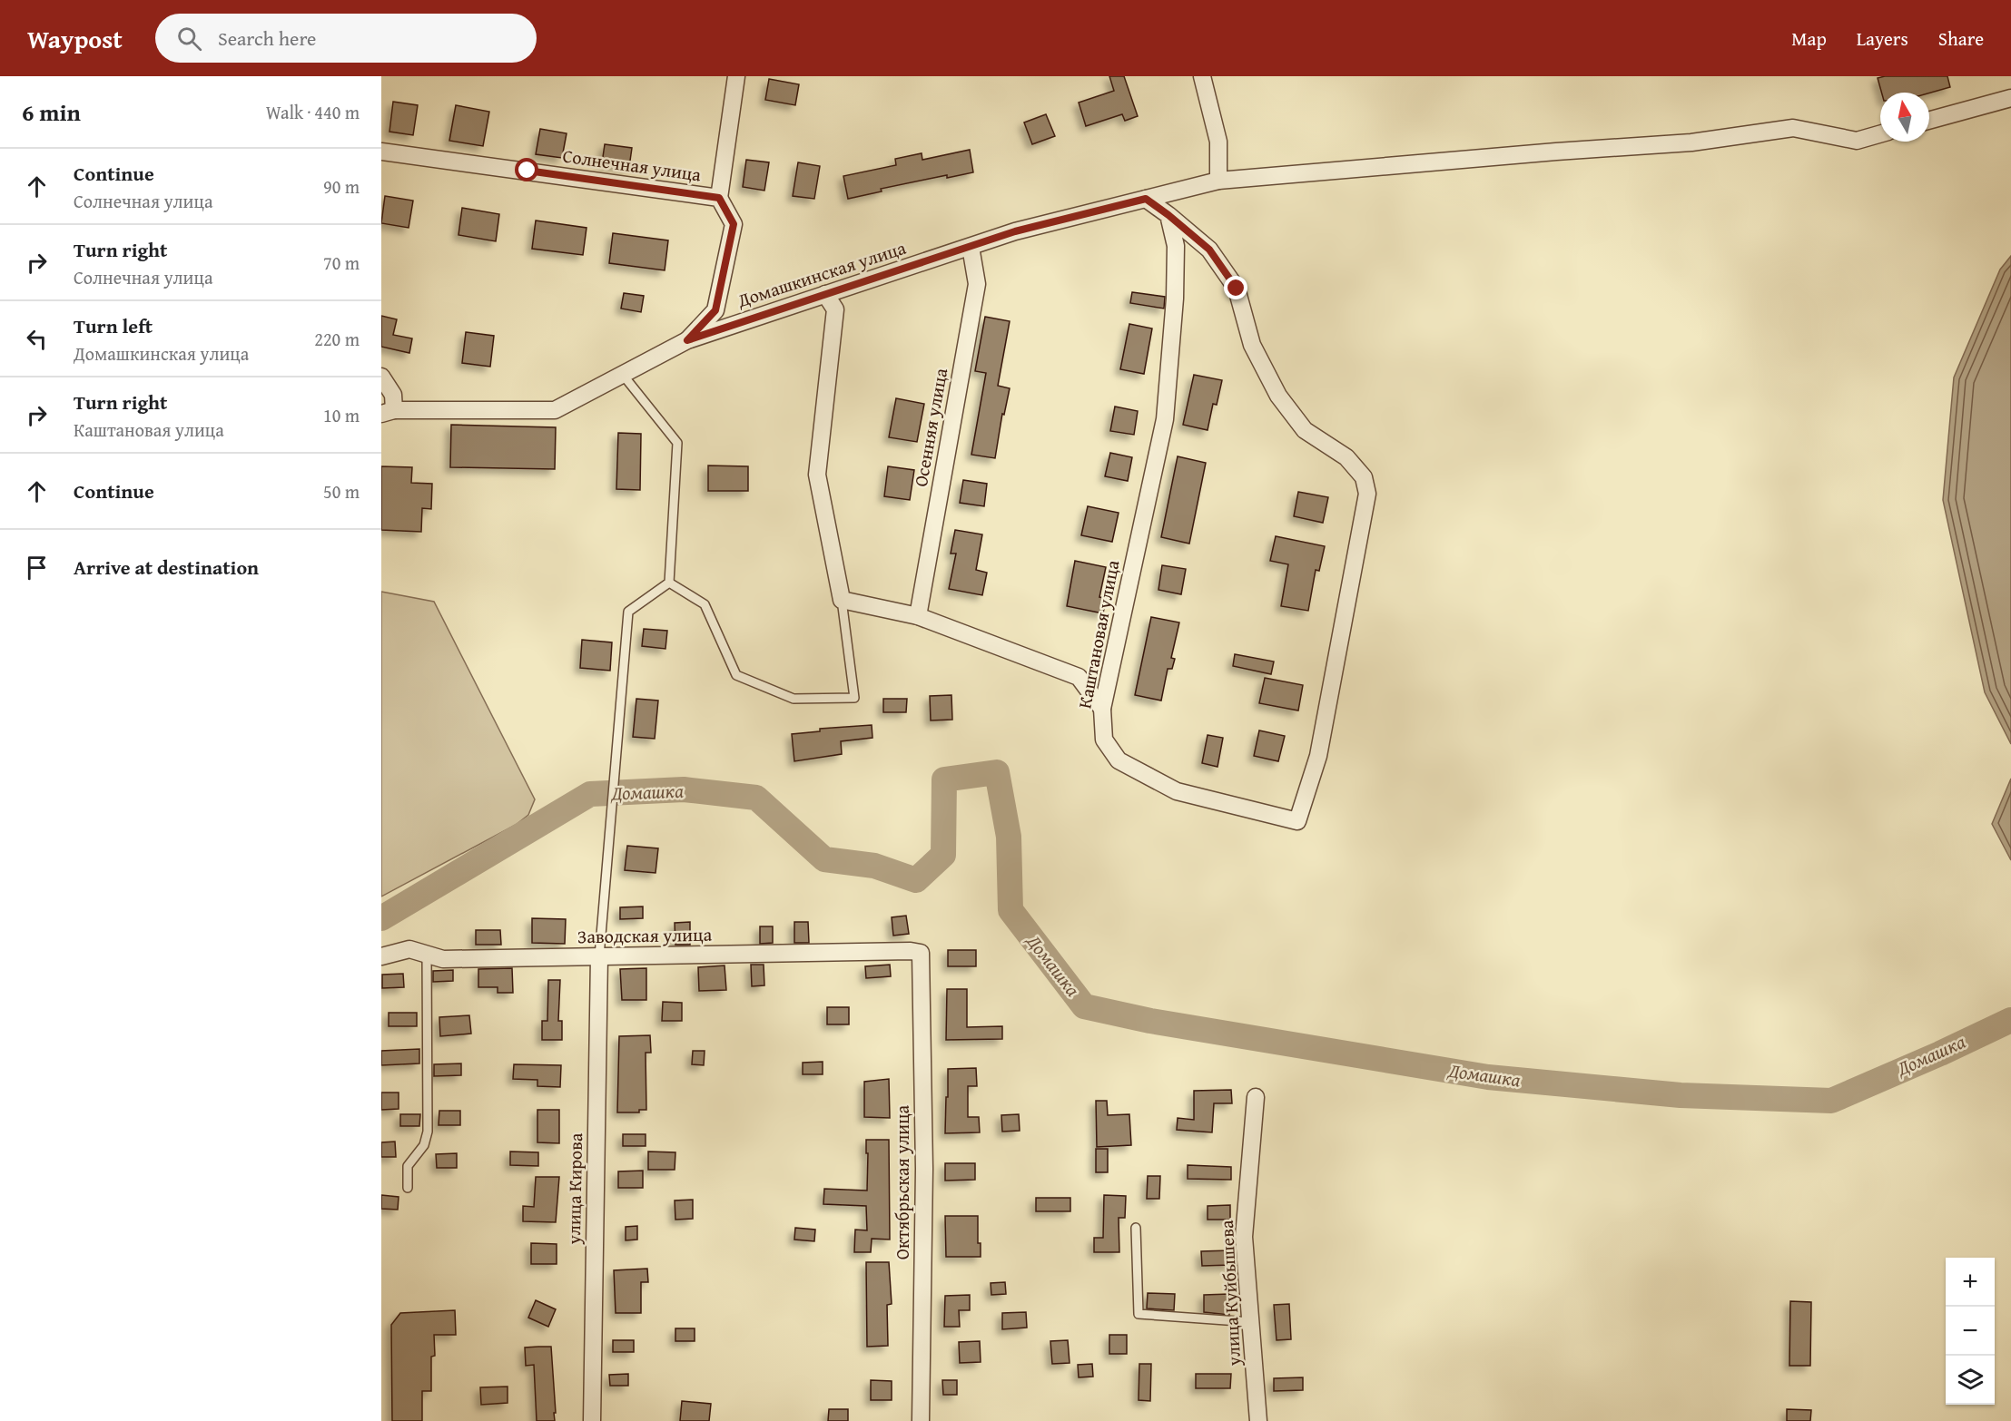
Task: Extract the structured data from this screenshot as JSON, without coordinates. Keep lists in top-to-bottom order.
{
  "streets": {
    "street": [
      "Солнечная улица",
      "Домашкинская улица",
      "Осенняя улица",
      "Каштановая улица",
      "Заводская улица",
      "Октябрьская улица",
      "улица Кирова",
      "улица Куйбышева"
    ]
  },
  "crossings": [
    ["Солнечная улица", "Домашкинская улица"],
    ["Домашкинская улица", "Осенняя улица"],
    ["Заводская улица", "Октябрьская улица"],
    ["Заводская улица", "улица Кирова"]
  ],
  "water": ["Домашка"],
  "north": "top",
  "page": {
    "header": "Waypost",
    "search": "Search here",
    "nav": ["Map", "Layers", "Share"],
    "heading": ["6 min", "Walk · 440 m"],
    "list": [
      ["Continue", "Солнечная улица", "90 m"],
      ["Turn right", "Солнечная улица", "70 m"],
      ["Turn left", "Домашкинская улица", "220 m"],
      ["Turn right", "Каштановая улица", "10 m"],
      ["Continue", "50 m"],
      "Arrive at destination"
    ],
    "map_buttons": ["+", "−"]
  }
}
